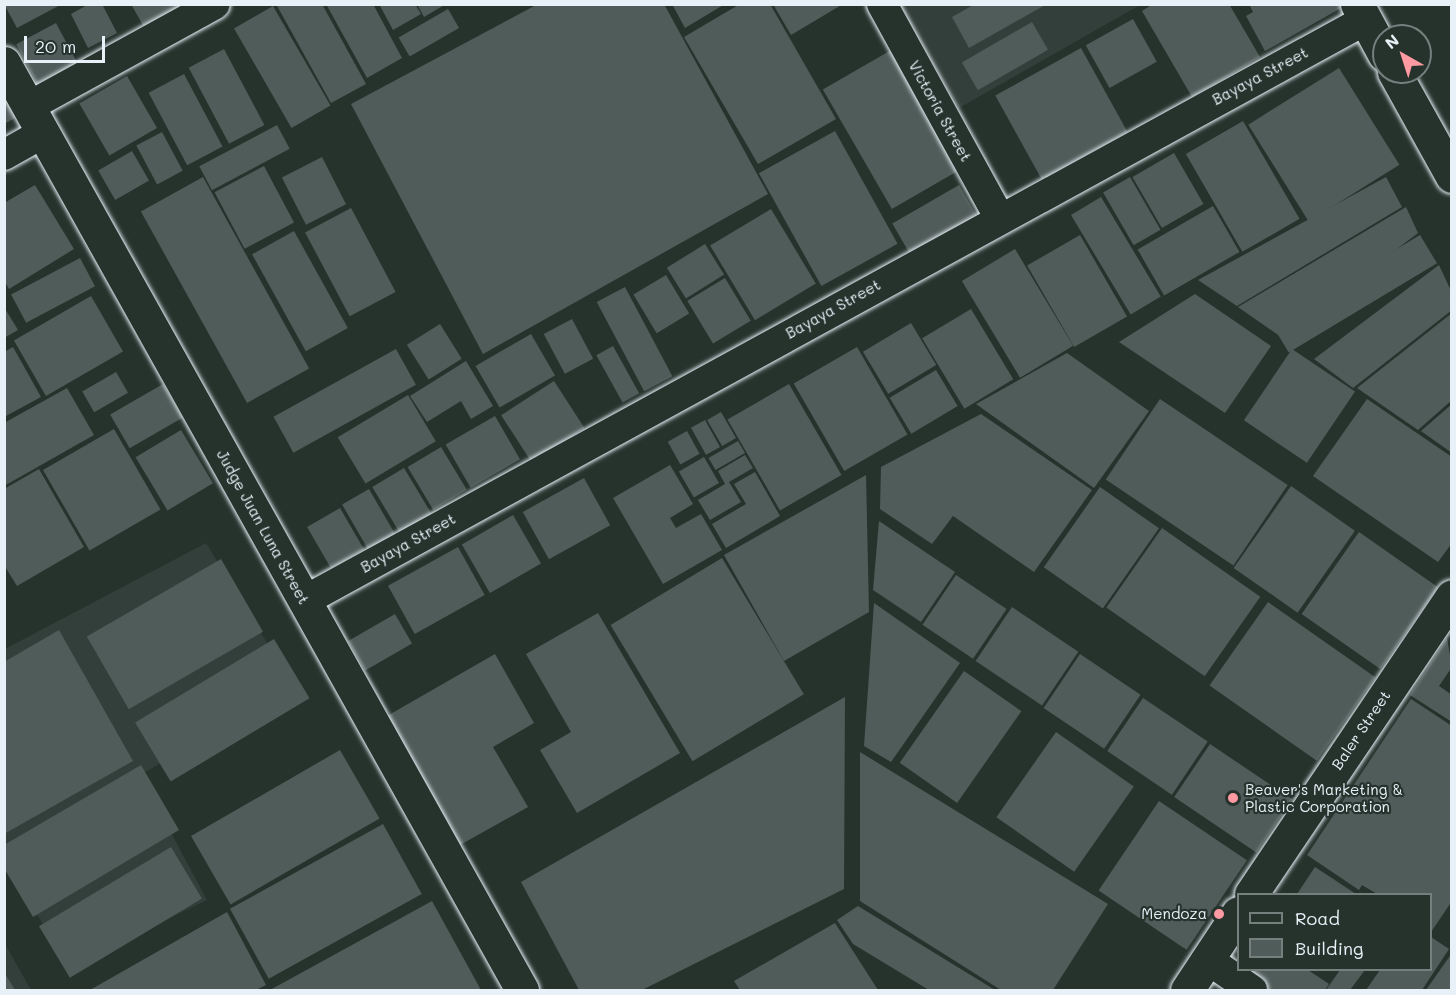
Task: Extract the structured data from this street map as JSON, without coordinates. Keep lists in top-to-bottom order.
{
  "streets": {
    "street": [
      "Bayaya Street",
      "Victoria Street",
      "Judge Juan Luna Street",
      "Baler Street"
    ]
  },
  "crossings": [
    ["Bayaya Street", "Victoria Street"],
    ["Bayaya Street", "Judge Juan Luna Street"]
  ],
  "places": ["Beaver's Marketing & Plastic Corporation", "Mendoza"],
  "legend": ["Road", "Building"],
  "scale_bar": "20 m",
  "north": "top left"
}
